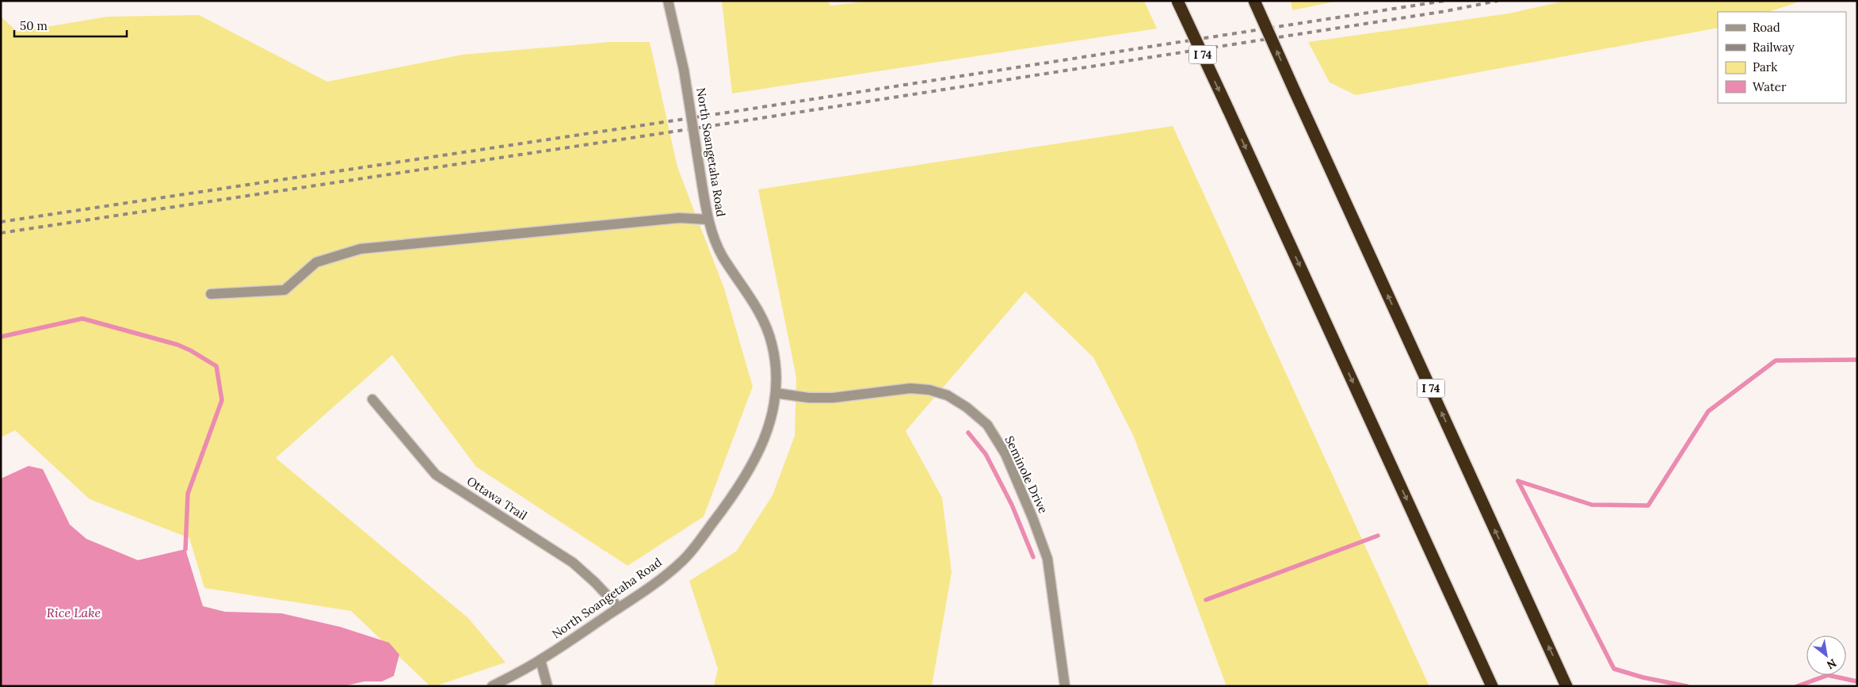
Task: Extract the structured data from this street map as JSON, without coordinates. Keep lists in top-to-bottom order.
{
  "streets": {
    "highway": ["I 74"],
    "street": ["North Soangetaha Road", "Seminole Drive", "Ottawa Trail"]
  },
  "crossings": [
    ["North Soangetaha Road", "Seminole Drive"],
    ["North Soangetaha Road", "Ottawa Trail"]
  ],
  "water": ["Rice Lake"],
  "legend": [
    "Road",
    "Railway",
    "Park",
    "Water"
  ],
  "scale_bar": "50 m",
  "north": "bottom right"
}
